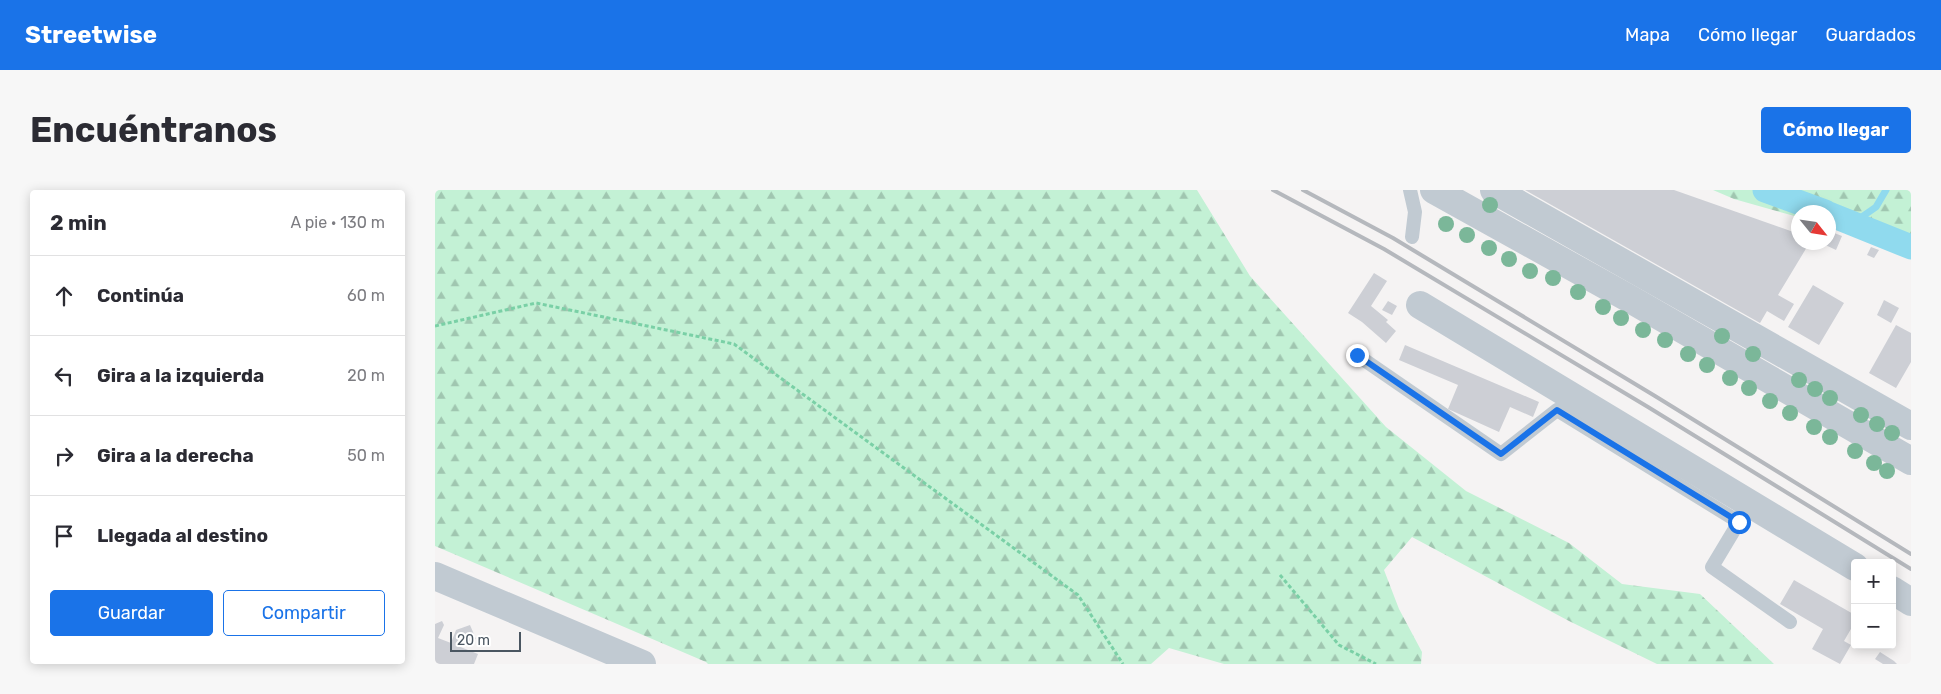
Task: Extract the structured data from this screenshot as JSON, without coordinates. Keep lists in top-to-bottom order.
{
  "scale_bar": "20 m",
  "north": "bottom right",
  "page": {
    "header": "Streetwise",
    "nav": ["Mapa", "Cómo llegar", "Guardados"],
    "buttons": [
      "Cómo llegar",
      ["Guardar", "Compartir"]
    ],
    "title": "Encuéntranos",
    "heading": ["2 min", "A pie · 130 m"],
    "list": [
      ["Continúa", "60 m"],
      ["Gira a la izquierda", "20 m"],
      ["Gira a la derecha", "50 m"],
      "Llegada al destino"
    ],
    "map_buttons": ["+", "−"],
    "scale": "20 m"
  }
}
